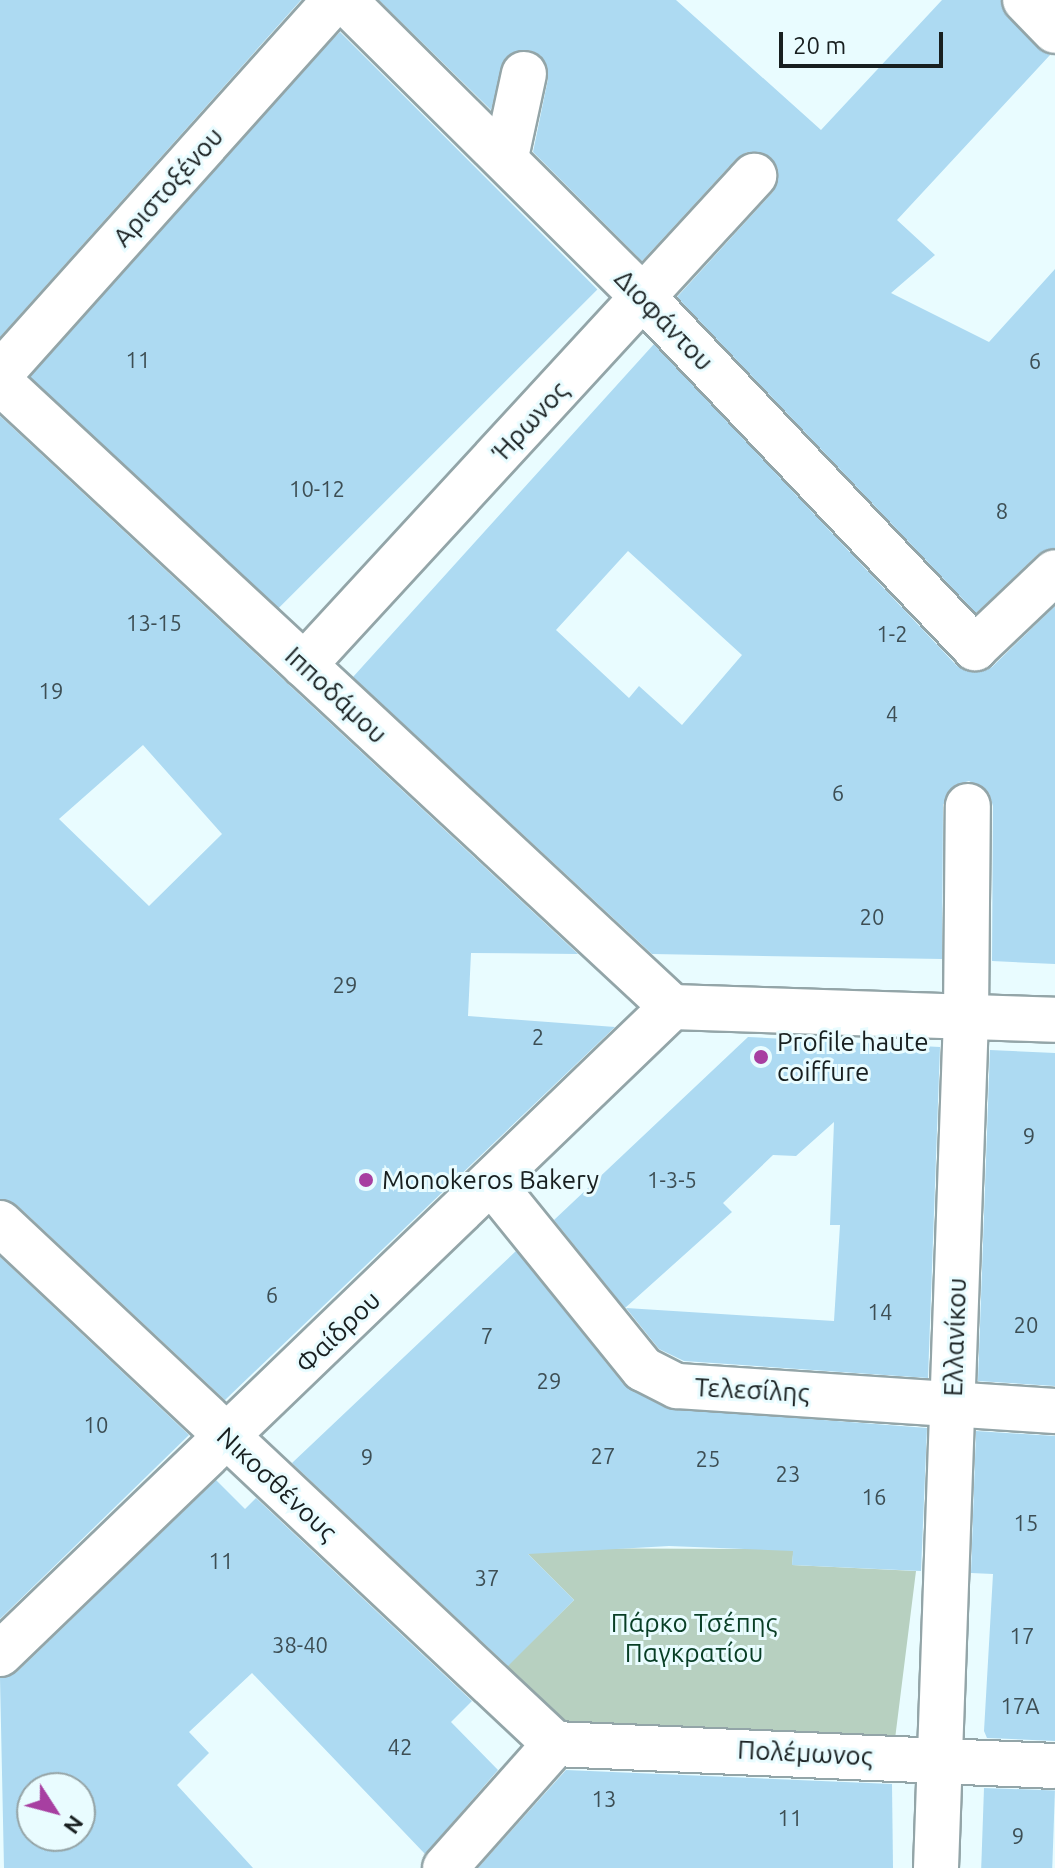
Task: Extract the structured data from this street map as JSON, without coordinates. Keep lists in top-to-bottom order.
{
  "streets": {
    "street": [
      "Αριστοξένου",
      "Διοφάντου",
      "Ήρωνος",
      "Ιπποδάμου",
      "Φαίδρου",
      "Ελλανίκου",
      "Τελεσίλης",
      "Νικοσθένους",
      "Πολέμωνος"
    ]
  },
  "crossings": [
    ["Διοφάντου", "Ήρωνος"],
    ["Ήρωνος", "Ιπποδάμου"],
    ["Ιπποδάμου", "Φαίδρου"],
    ["Φαίδρου", "Τελεσίλης"],
    ["Φαίδρου", "Νικοσθένους"],
    ["Ελλανίκου", "Τελεσίλης"],
    ["Ελλανίκου", "Πολέμωνος"],
    ["Νικοσθένους", "Πολέμωνος"]
  ],
  "parks": ["Πάρκο Τσέπης Παγκρατίου"],
  "places": ["Profile haute coiffure", "Monokeros Bakery"],
  "house_numbers": [
    "11",
    "6",
    "10-12",
    "8",
    "13-15",
    "1-2",
    "19",
    "4",
    "6",
    "20",
    "29",
    "2",
    "9",
    "1-3-5",
    "6",
    "14",
    "20",
    "7",
    "29",
    "10",
    "27",
    "9",
    "25",
    "23",
    "16",
    "15",
    "11",
    "37",
    "17",
    "38-40",
    "17A",
    "42",
    "13",
    "11",
    "9"
  ],
  "scale_bar": "20 m",
  "north": "bottom right"
}
